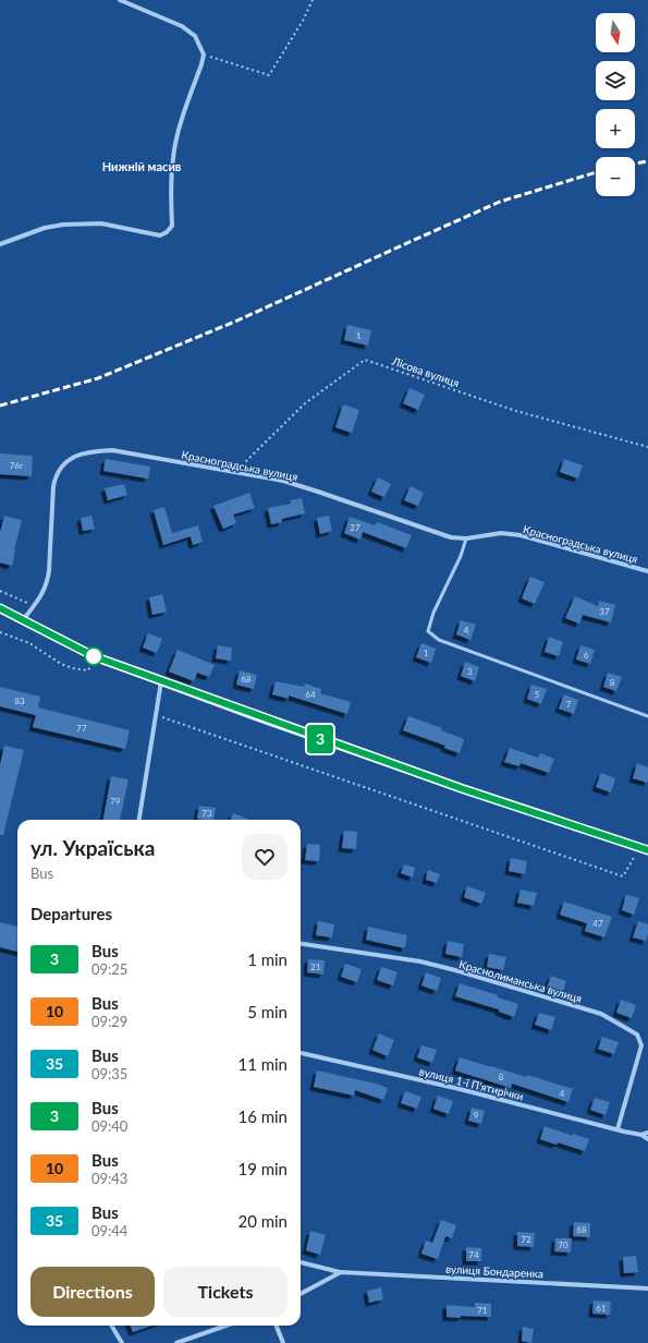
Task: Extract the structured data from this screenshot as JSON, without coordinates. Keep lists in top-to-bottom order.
{
  "streets": {
    "street": [
      "Красноградська вулиця",
      "Краснолиманська вулиця",
      "вулиця 1-ї П'ятирічки",
      "вулиця Бондаренка"
    ],
    "path": ["Лісова вулиця"]
  },
  "crossings": [
    ["Лісова вулиця", "Красноградська вулиця"],
    ["Краснолиманська вулиця", "вулиця 1-ї П'ятирічки"]
  ],
  "districts": ["Нижній масив"],
  "lines": ["bus line 3"],
  "house_numbers": [
    "1",
    "76г",
    "27",
    "37",
    "4",
    "1",
    "6",
    "3",
    "68",
    "8",
    "64",
    "5",
    "83",
    "7",
    "77",
    "79",
    "73",
    "47",
    "21",
    "8",
    "4",
    "9",
    "68",
    "72",
    "70",
    "74",
    "61",
    "71"
  ],
  "north": "bottom",
  "page": {
    "on_map": "3",
    "map_buttons": ["+", "−"],
    "heading": [
      ["ул. Україська", "Bus"],
      "Departures"
    ],
    "list": [
      {
        "mark": "3",
        "name": "Bus",
        "note": "09:25",
        "value": "1 min"
      },
      {
        "mark": "10",
        "name": "Bus",
        "note": "09:29",
        "value": "5 min"
      },
      {
        "mark": "35",
        "name": "Bus",
        "note": "09:35",
        "value": "11 min"
      },
      {
        "mark": "3",
        "name": "Bus",
        "note": "09:40",
        "value": "16 min"
      },
      {
        "mark": "10",
        "name": "Bus",
        "note": "09:43",
        "value": "19 min"
      },
      {
        "mark": "35",
        "name": "Bus",
        "note": "09:44",
        "value": "20 min"
      }
    ],
    "buttons": ["Directions", "Tickets"]
  }
}
